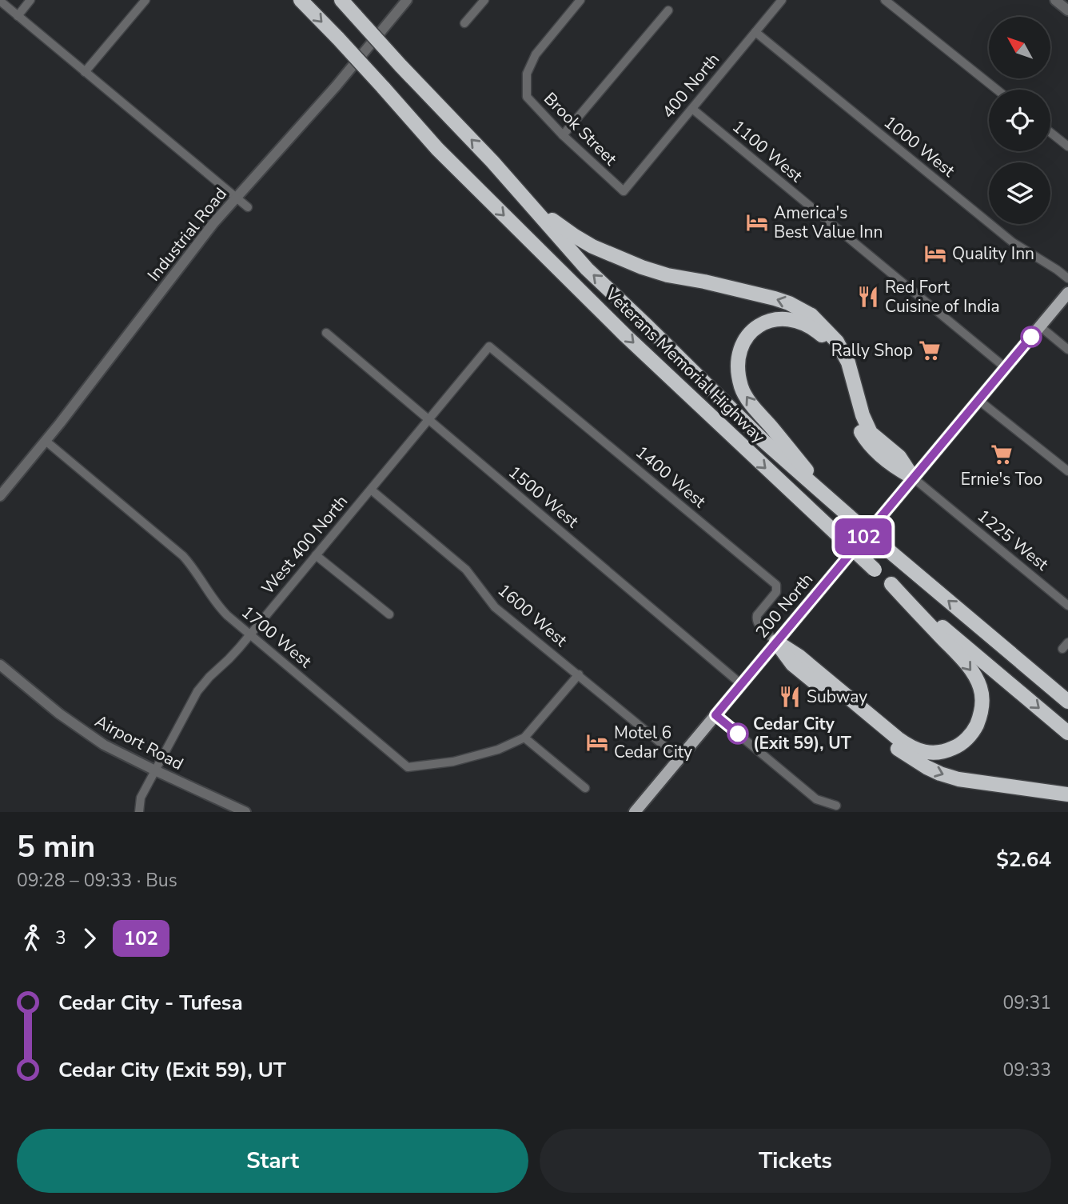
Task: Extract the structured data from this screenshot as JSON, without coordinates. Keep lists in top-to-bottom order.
{
  "streets": {
    "highway": ["Veterans Memorial Highway"],
    "main road": ["200 North"],
    "street": [
      "400 North",
      "Brook Street",
      "1000 West",
      "1100 West",
      "Industrial Road",
      "1400 West",
      "1500 West",
      "1225 West",
      "West 400 North",
      "1600 West",
      "1700 West",
      "Airport Road"
    ]
  },
  "crossings": [
    ["400 North", "Brook Street"],
    ["400 North", "1000 West"],
    ["400 North", "1100 West"],
    ["1100 West", "200 North"],
    ["Industrial Road", "1700 West"],
    ["1400 West", "West 400 North"],
    ["1400 West", "200 North"],
    ["1500 West", "West 400 North"],
    ["1500 West", "200 North"],
    ["1225 West", "200 North"],
    ["West 400 North", "1600 West"],
    ["West 400 North", "1700 West"],
    ["West 400 North", "Airport Road"],
    ["200 North", "1600 West"],
    ["1600 West", "1700 West"]
  ],
  "places": {
    "hotel": ["America's Best Value Inn", "Quality Inn", "Motel 6 Cedar City"],
    "restaurant": ["Red Fort Cuisine of India", "Subway"],
    "supermarket": ["Rally Shop", "Ernie's Too"],
    "other": ["Cedar City (Exit 59), UT"]
  },
  "lines": ["bus line 102"],
  "north": "top left",
  "page": {
    "on_map": "102",
    "heading": ["5 min", "09:28 – 09:33 · Bus", "$2.64"],
    "legs": ["3", "102"],
    "list": [
      {
        "name": "Cedar City - Tufesa",
        "value": "09:31"
      },
      {
        "name": "Cedar City (Exit 59), UT",
        "value": "09:33"
      }
    ],
    "buttons": ["Start", "Tickets"]
  }
}
